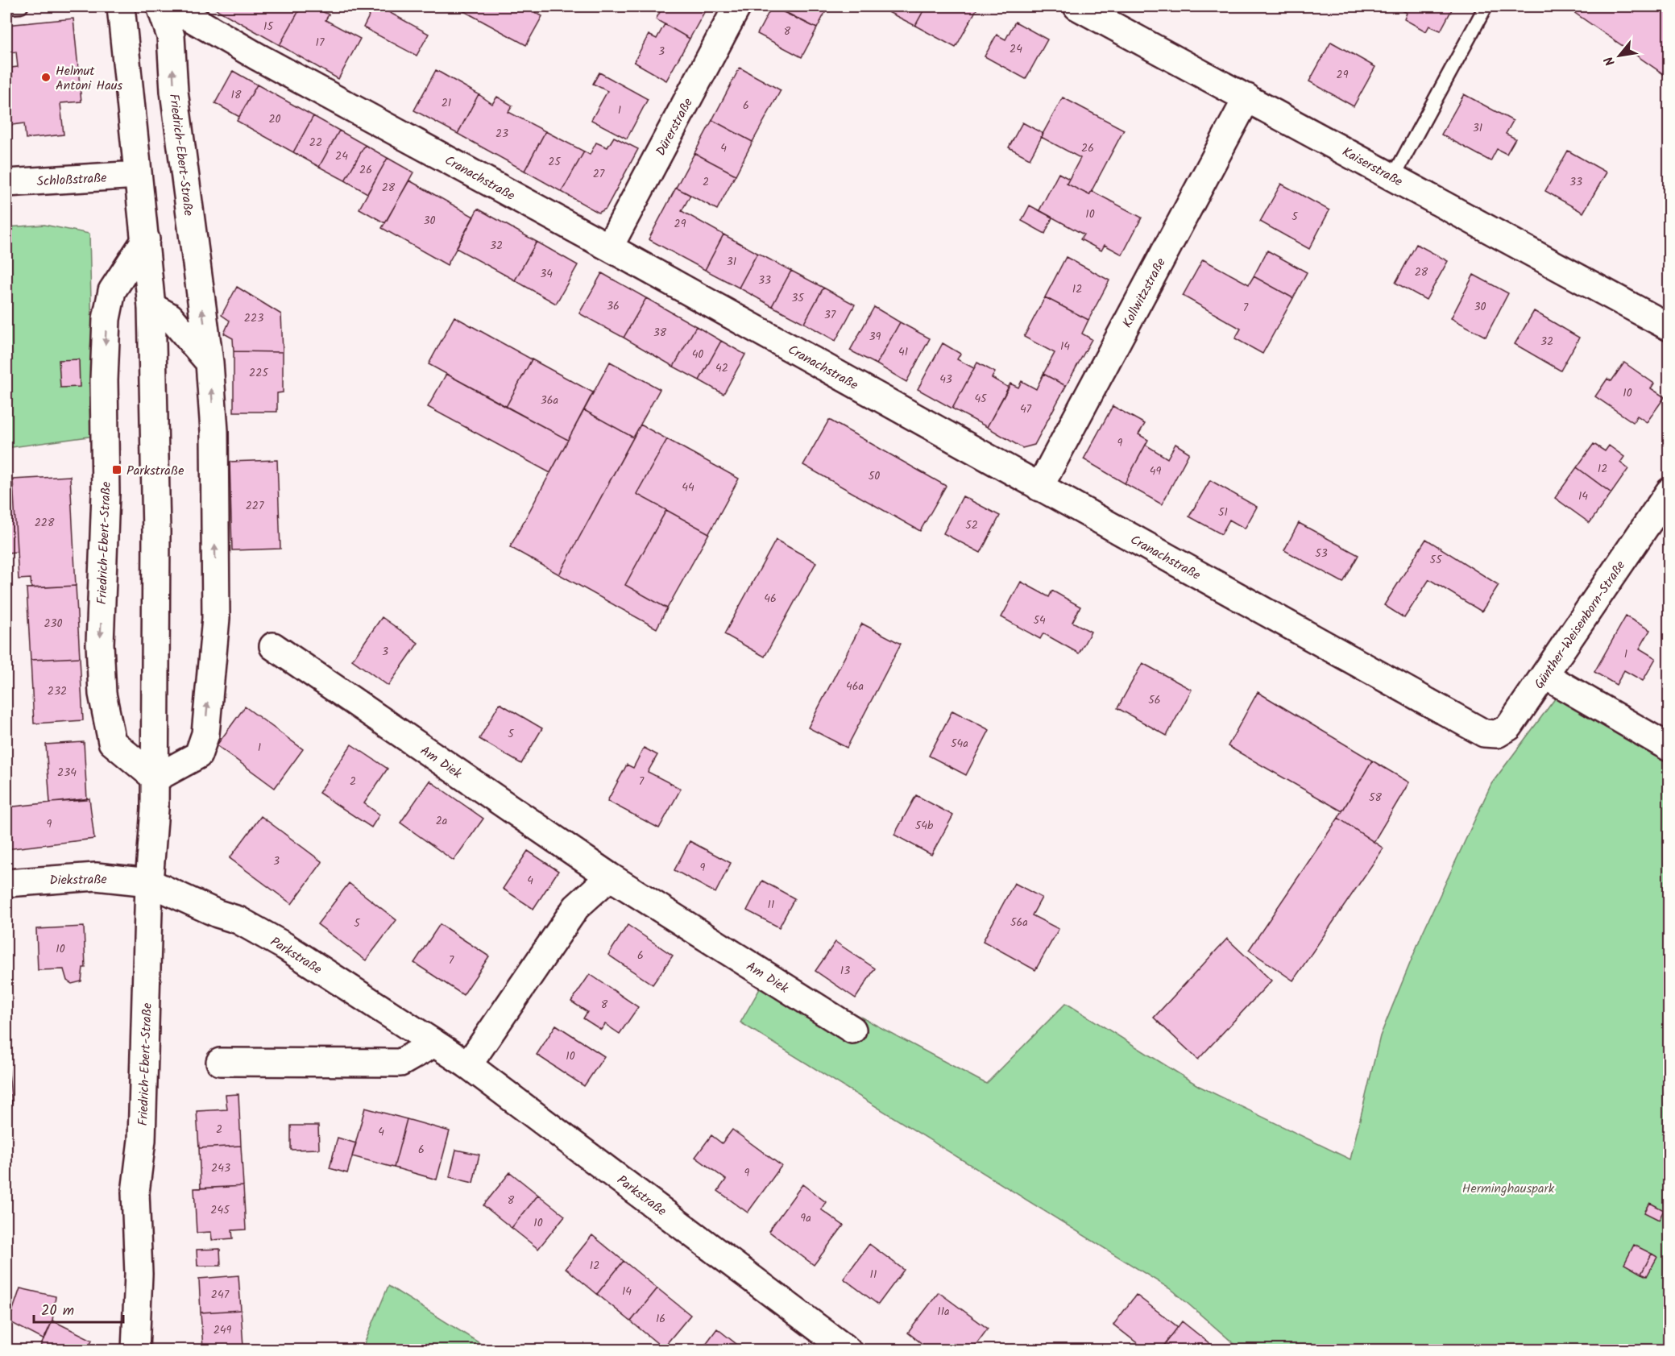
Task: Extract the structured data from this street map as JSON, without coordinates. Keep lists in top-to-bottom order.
{
  "streets": {
    "street": [
      "Dürerstraße",
      "Friedrich-Ebert-Straße",
      "Kaiserstraße",
      "Cranachstraße",
      "Schloßstraße",
      "Kollwitzstraße",
      "Günther-Weisenborn-Straße",
      "Am Diek",
      "Diekstraße",
      "Parkstraße"
    ]
  },
  "crossings": [
    ["Dürerstraße", "Cranachstraße"],
    ["Friedrich-Ebert-Straße", "Schloßstraße"],
    ["Friedrich-Ebert-Straße", "Diekstraße"],
    ["Friedrich-Ebert-Straße", "Parkstraße"],
    ["Kaiserstraße", "Kollwitzstraße"],
    ["Cranachstraße", "Kollwitzstraße"],
    ["Cranachstraße", "Günther-Weisenborn-Straße"],
    ["Diekstraße", "Parkstraße"]
  ],
  "parks": ["Herminghauspark"],
  "places": {
    "other": ["Helmut Antoni Haus"],
    "transit": ["Parkstraße"]
  },
  "house_numbers": [
    "15",
    "8",
    "17",
    "24",
    "3",
    "29",
    "18",
    "21",
    "6",
    "1",
    "20",
    "31",
    "23",
    "22",
    "4",
    "26",
    "24",
    "25",
    "26",
    "27",
    "2",
    "33",
    "28",
    "10",
    "5",
    "30",
    "29",
    "32",
    "31",
    "28",
    "34",
    "33",
    "12",
    "35",
    "36",
    "30",
    "7",
    "37",
    "223",
    "38",
    "39",
    "32",
    "14",
    "41",
    "40",
    "42",
    "225",
    "43",
    "10",
    "45",
    "36a",
    "47",
    "9",
    "12",
    "49",
    "50",
    "44",
    "14",
    "227",
    "51",
    "228",
    "52",
    "53",
    "55",
    "46",
    "54",
    "230",
    "3",
    "1",
    "46a",
    "232",
    "56",
    "5",
    "54a",
    "1",
    "234",
    "2",
    "7",
    "58",
    "2a",
    "9",
    "54b",
    "3",
    "9",
    "4",
    "11",
    "56a",
    "5",
    "10",
    "6",
    "7",
    "13",
    "8",
    "10",
    "2",
    "4",
    "6",
    "243",
    "9",
    "8",
    "245",
    "9a",
    "10",
    "12",
    "11",
    "14",
    "247",
    "11a",
    "16",
    "249"
  ],
  "scale_bar": "20 m",
  "north": "bottom left"
}
